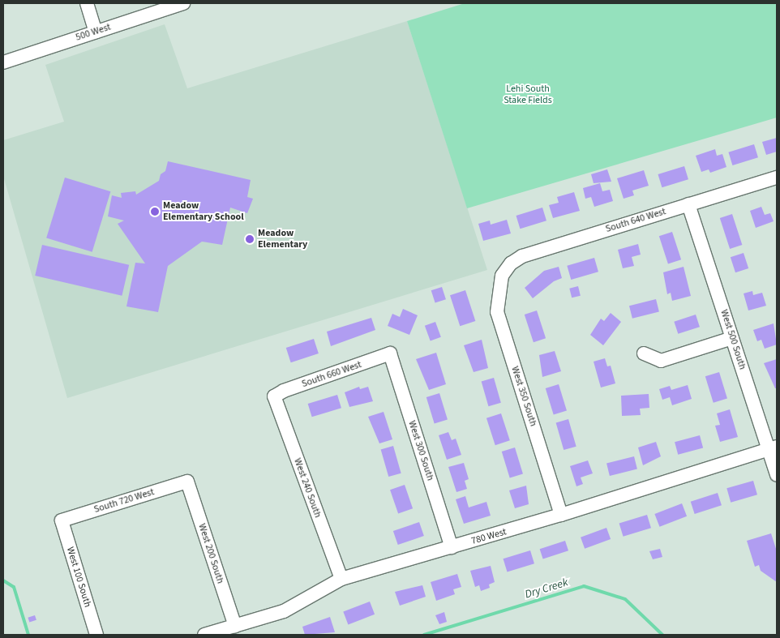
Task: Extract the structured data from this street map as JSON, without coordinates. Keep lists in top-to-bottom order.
{
  "streets": {
    "street": [
      "500 West",
      "South 640 West",
      "West 500 South",
      "South 660 West",
      "West 350 South",
      "West 300 South",
      "West 240 South",
      "South 720 West",
      "780 West",
      "West 200 South",
      "West 100 South"
    ]
  },
  "crossings": [
    ["South 640 West", "West 500 South"],
    ["South 640 West", "West 350 South"],
    ["West 500 South", "780 West"],
    ["South 660 West", "West 300 South"],
    ["South 660 West", "West 240 South"],
    ["West 350 South", "780 West"],
    ["West 300 South", "780 West"],
    ["West 240 South", "780 West"],
    ["South 720 West", "West 200 South"],
    ["South 720 West", "West 100 South"],
    ["780 West", "West 200 South"]
  ],
  "water": ["Dry Creek"],
  "parks": ["Lehi South Stake Fields"],
  "places": ["Meadow Elementary School", "Meadow Elementary"]
}
